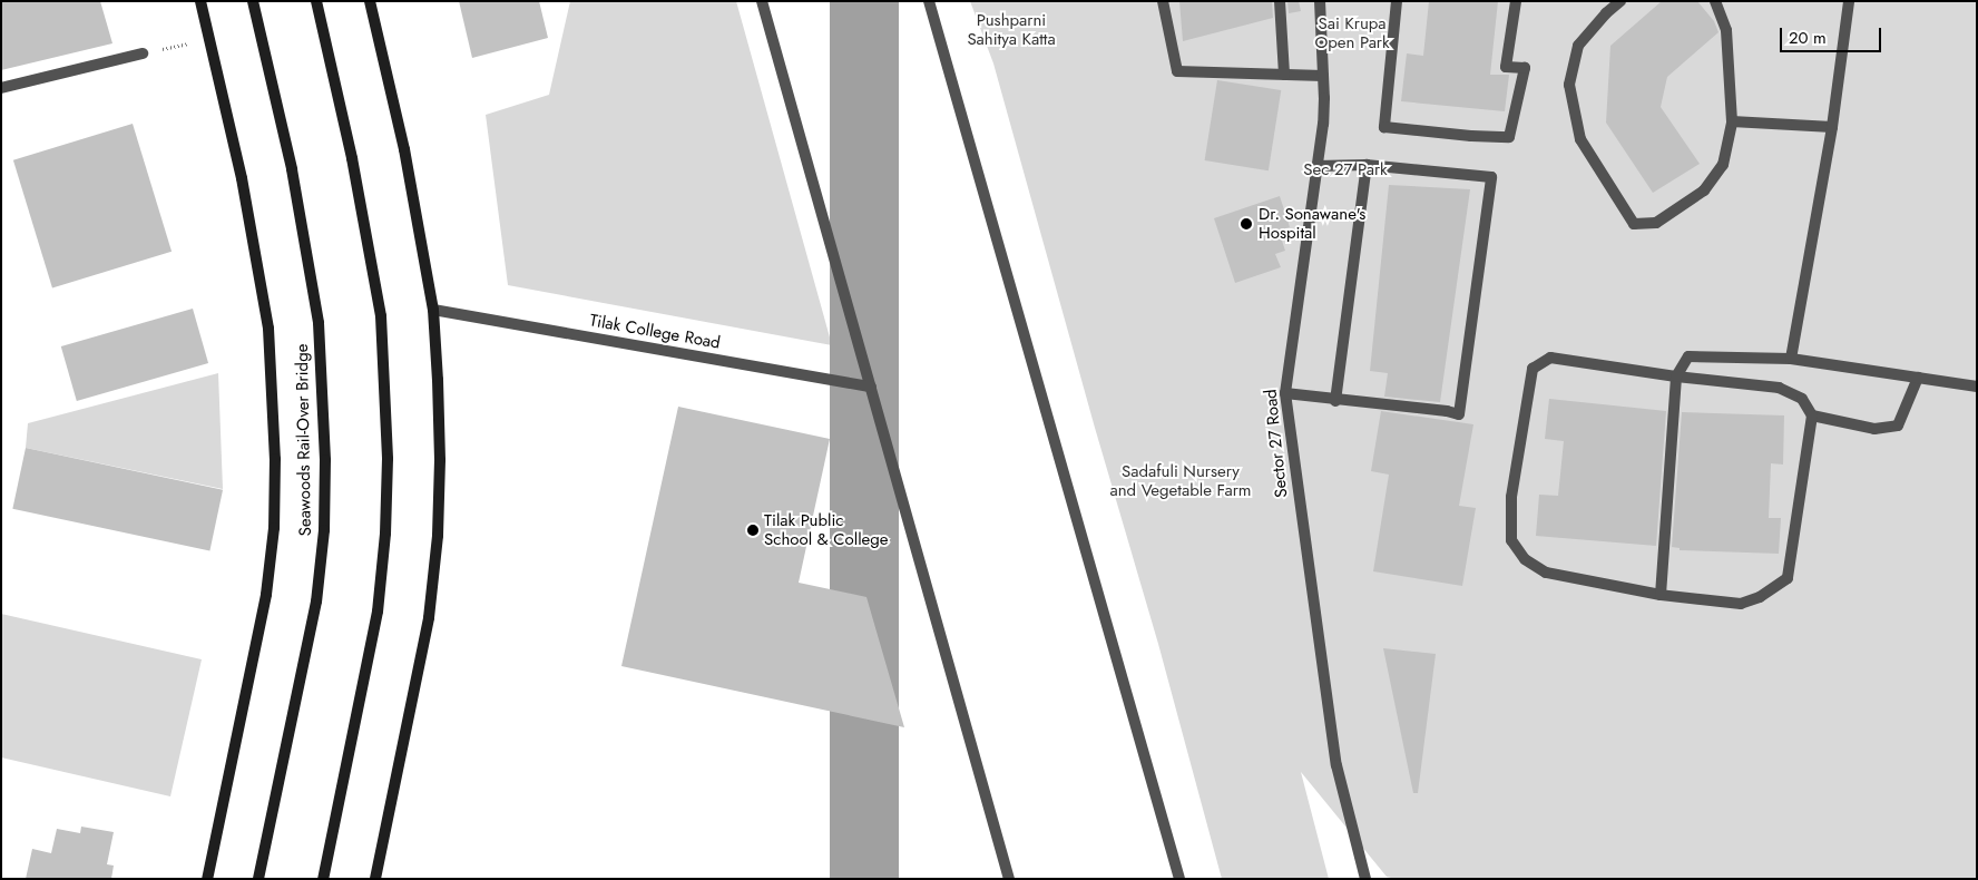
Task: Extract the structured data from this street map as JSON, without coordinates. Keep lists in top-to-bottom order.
{
  "streets": {
    "main road": ["Seawoods Rail-Over Bridge"],
    "street": ["Tilak College Road", "Sector 27 Road"]
  },
  "parks": [
    "Pushparni Sahitya Katta",
    "Sai Krupa Open Park",
    "Sec 27 Park",
    "Sadafuli Nursery and Vegetable Farm"
  ],
  "places": ["Dr. Sonawane's Hospital", "Tilak Public School & College"],
  "scale_bar": "20 m"
}
